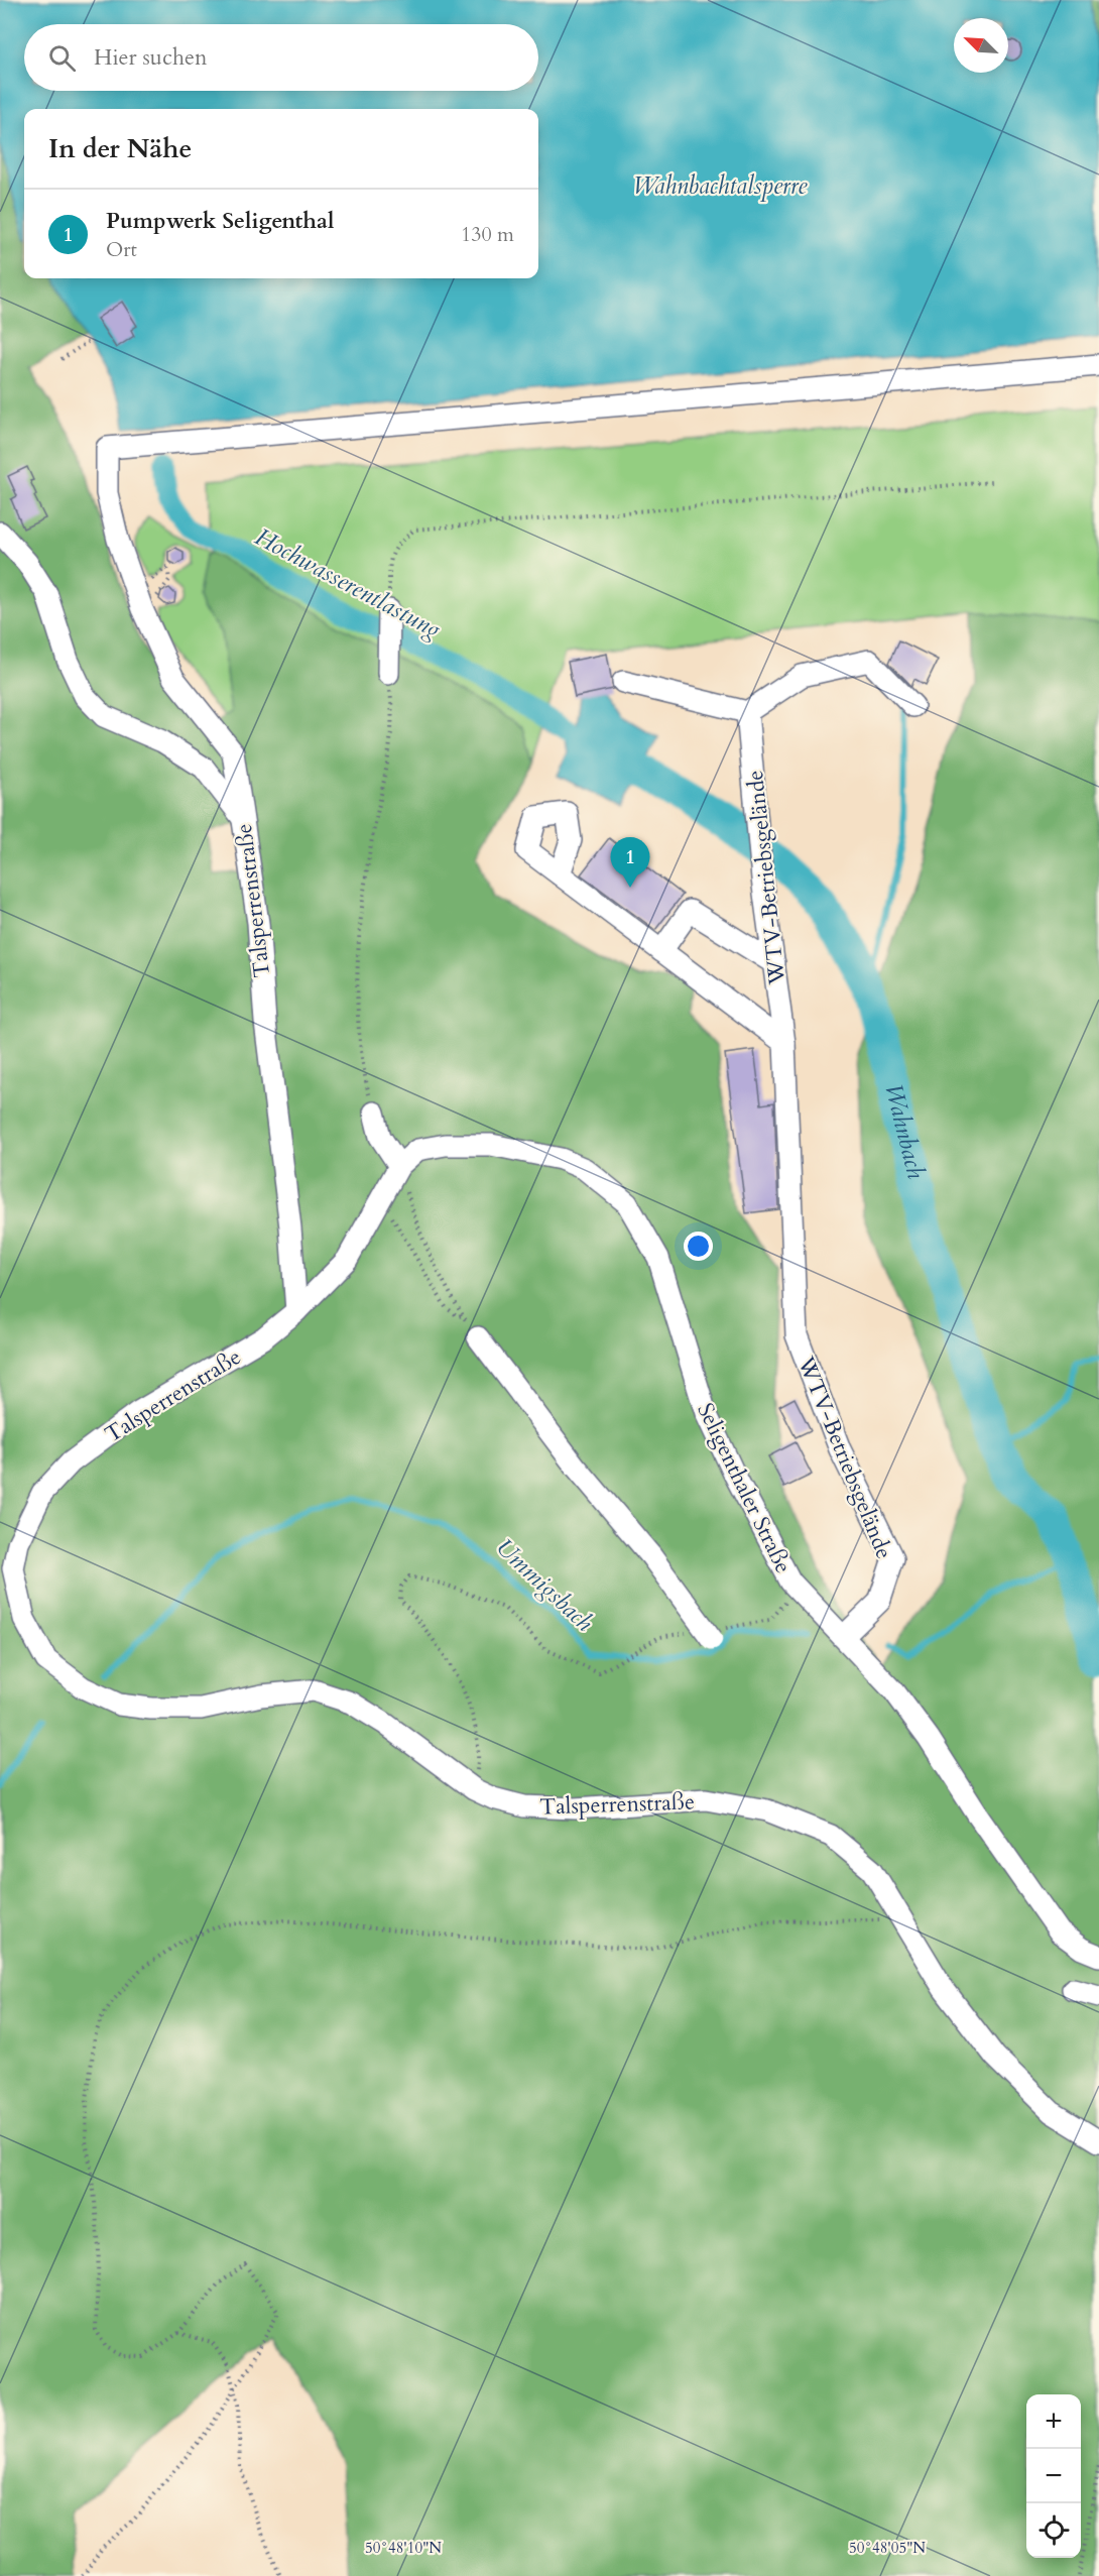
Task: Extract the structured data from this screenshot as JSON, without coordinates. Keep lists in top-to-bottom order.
{
  "streets": {
    "street": ["WTV-Betriebsgelände", "Talsperrenstraße", "Seligenthaler Straße"]
  },
  "crossings": [
    ["WTV-Betriebsgelände", "Seligenthaler Straße"],
    ["Talsperrenstraße", "Seligenthaler Straße"]
  ],
  "water": [
    "Wahnbachtalsperre",
    "Hochwasserentlastung",
    "Wahnbach",
    "Ummigsbach"
  ],
  "north": "top left",
  "page": {
    "search": "Hier suchen",
    "heading": "In der Nähe",
    "list": [
      {
        "mark": "1",
        "name": "Pumpwerk Seligenthal",
        "note": "Ort",
        "value": "130 m"
      }
    ],
    "pins": "1",
    "map_buttons": ["+", "−"]
  },
  "coordinates": ["50°48'10\"N", "50°48'05\"N"]
}
